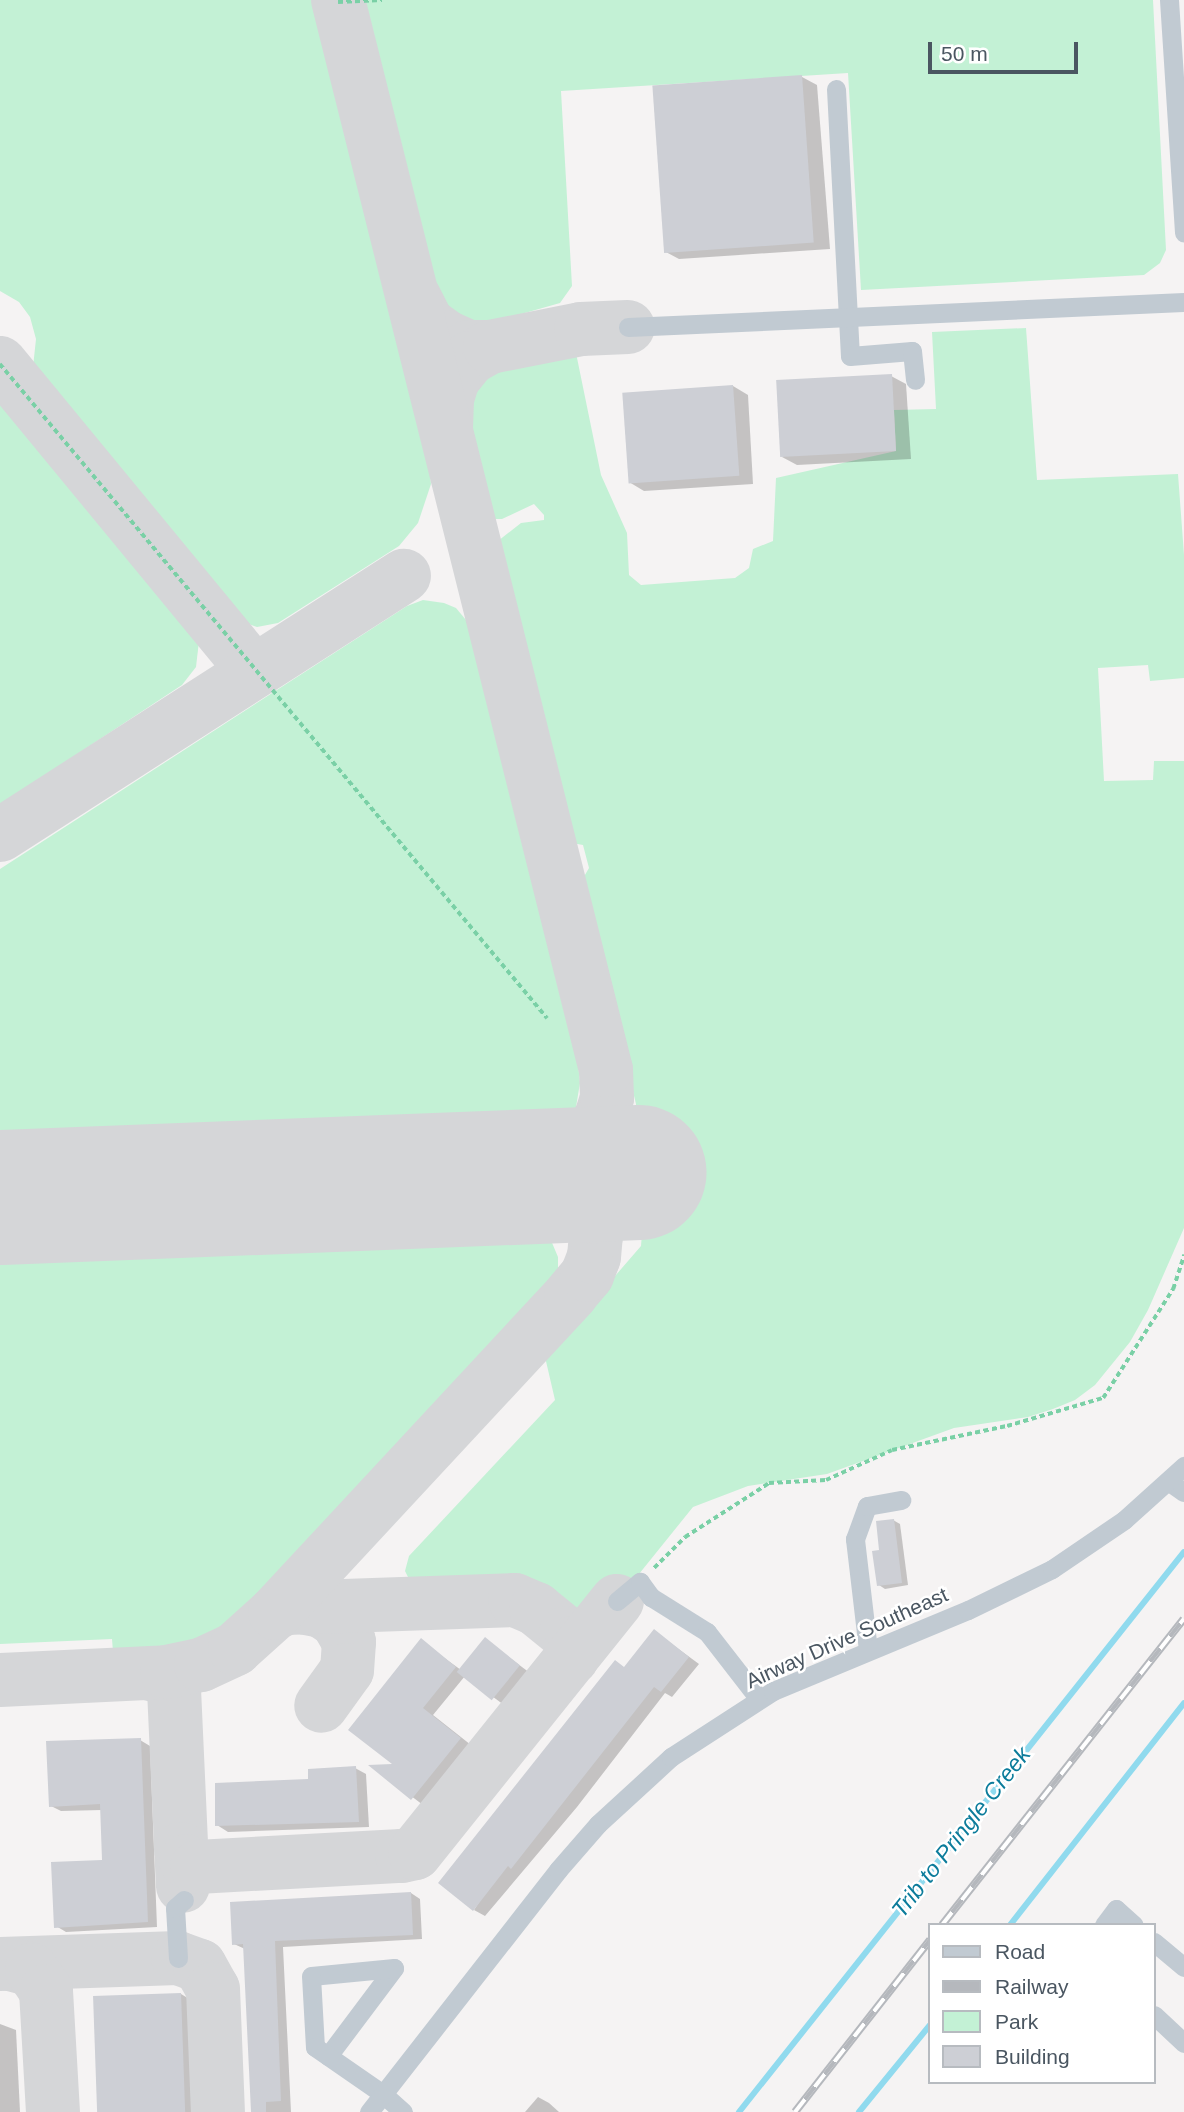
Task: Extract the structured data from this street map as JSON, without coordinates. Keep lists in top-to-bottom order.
{
  "streets": {
    "street": ["Airway Drive Southeast"]
  },
  "water": ["Trib to Pringle Creek"],
  "legend": [
    "Road",
    "Railway",
    "Park",
    "Building"
  ],
  "scale_bar": "50 m"
}
